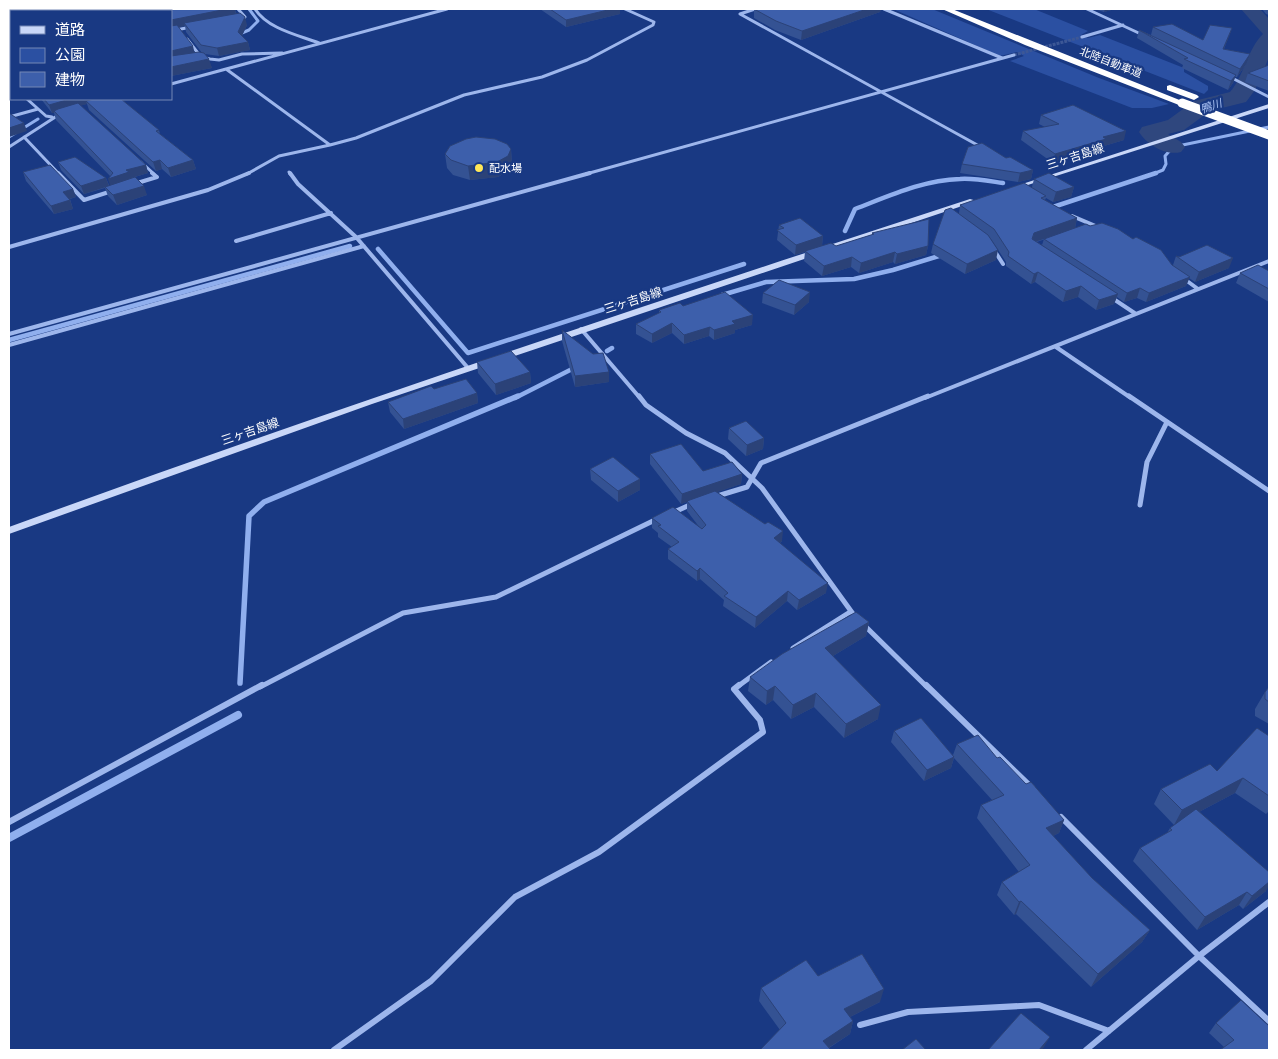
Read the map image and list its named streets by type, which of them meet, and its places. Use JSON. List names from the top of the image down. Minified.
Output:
{"streets":{"highway":["北陸自動車道"],"main road":["三ヶ吉島線"]},"water":["鴨川"],"places":["配水場"],"legend":["道路","公園","建物"]}
